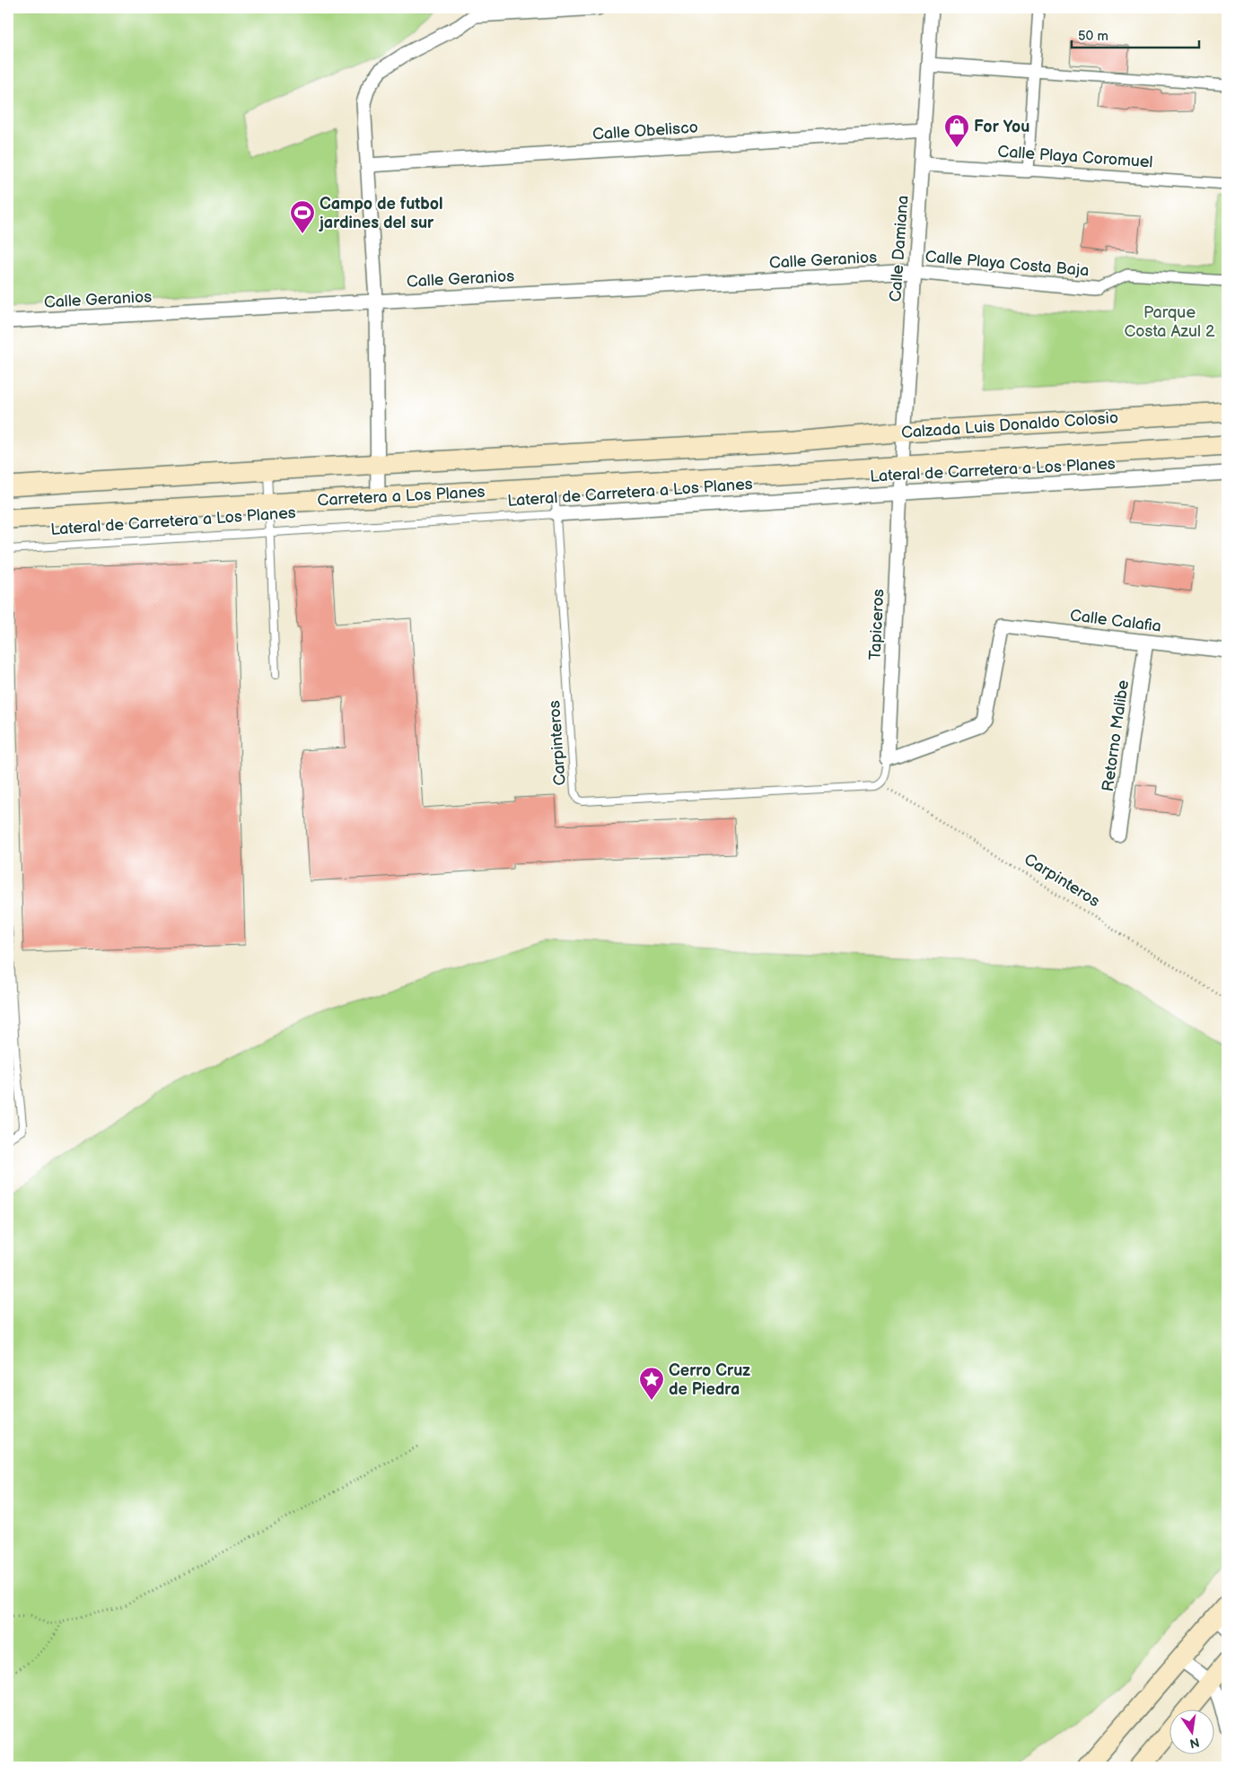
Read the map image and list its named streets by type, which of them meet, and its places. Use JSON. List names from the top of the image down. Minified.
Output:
{"streets":{"main road":["Calzada Luis Donaldo Colosio","Carretera a Los Planes"],"street":["Calle Obelisco","Calle Playa Coromuel","Calle Damiana","Calle Geranios","Calle Playa Costa Baja","Lateral de Carretera a Los Planes","Calle Calafia","Tapiceros","Retorno Malibe"],"lane":["Carpinteros"]},"crossings":[["Calle Obelisco","Calle Damiana"],["Calle Playa Coromuel","Calle Damiana"],["Calle Damiana","Calle Geranios"],["Calle Damiana","Calle Playa Costa Baja"],["Calle Damiana","Calzada Luis Donaldo Colosio"],["Calle Damiana","Lateral de Carretera a Los Planes"],["Calle Damiana","Tapiceros"],["Calle Geranios","Calle Playa Costa Baja"],["Calzada Luis Donaldo Colosio","Carretera a Los Planes"],["Lateral de Carretera a Los Planes","Tapiceros"],["Lateral de Carretera a Los Planes","Carpinteros"],["Carretera a Los Planes","Carpinteros"],["Calle Calafia","Tapiceros"],["Calle Calafia","Retorno Malibe"]],"parks":["Parque Costa Azul 2"],"places":{"shop":["For You"],"sports":["Campo de futbol jardines del sur"],"place":["Cerro Cruz de Piedra"]},"scale_bar":"50 m","north":"bottom"}
